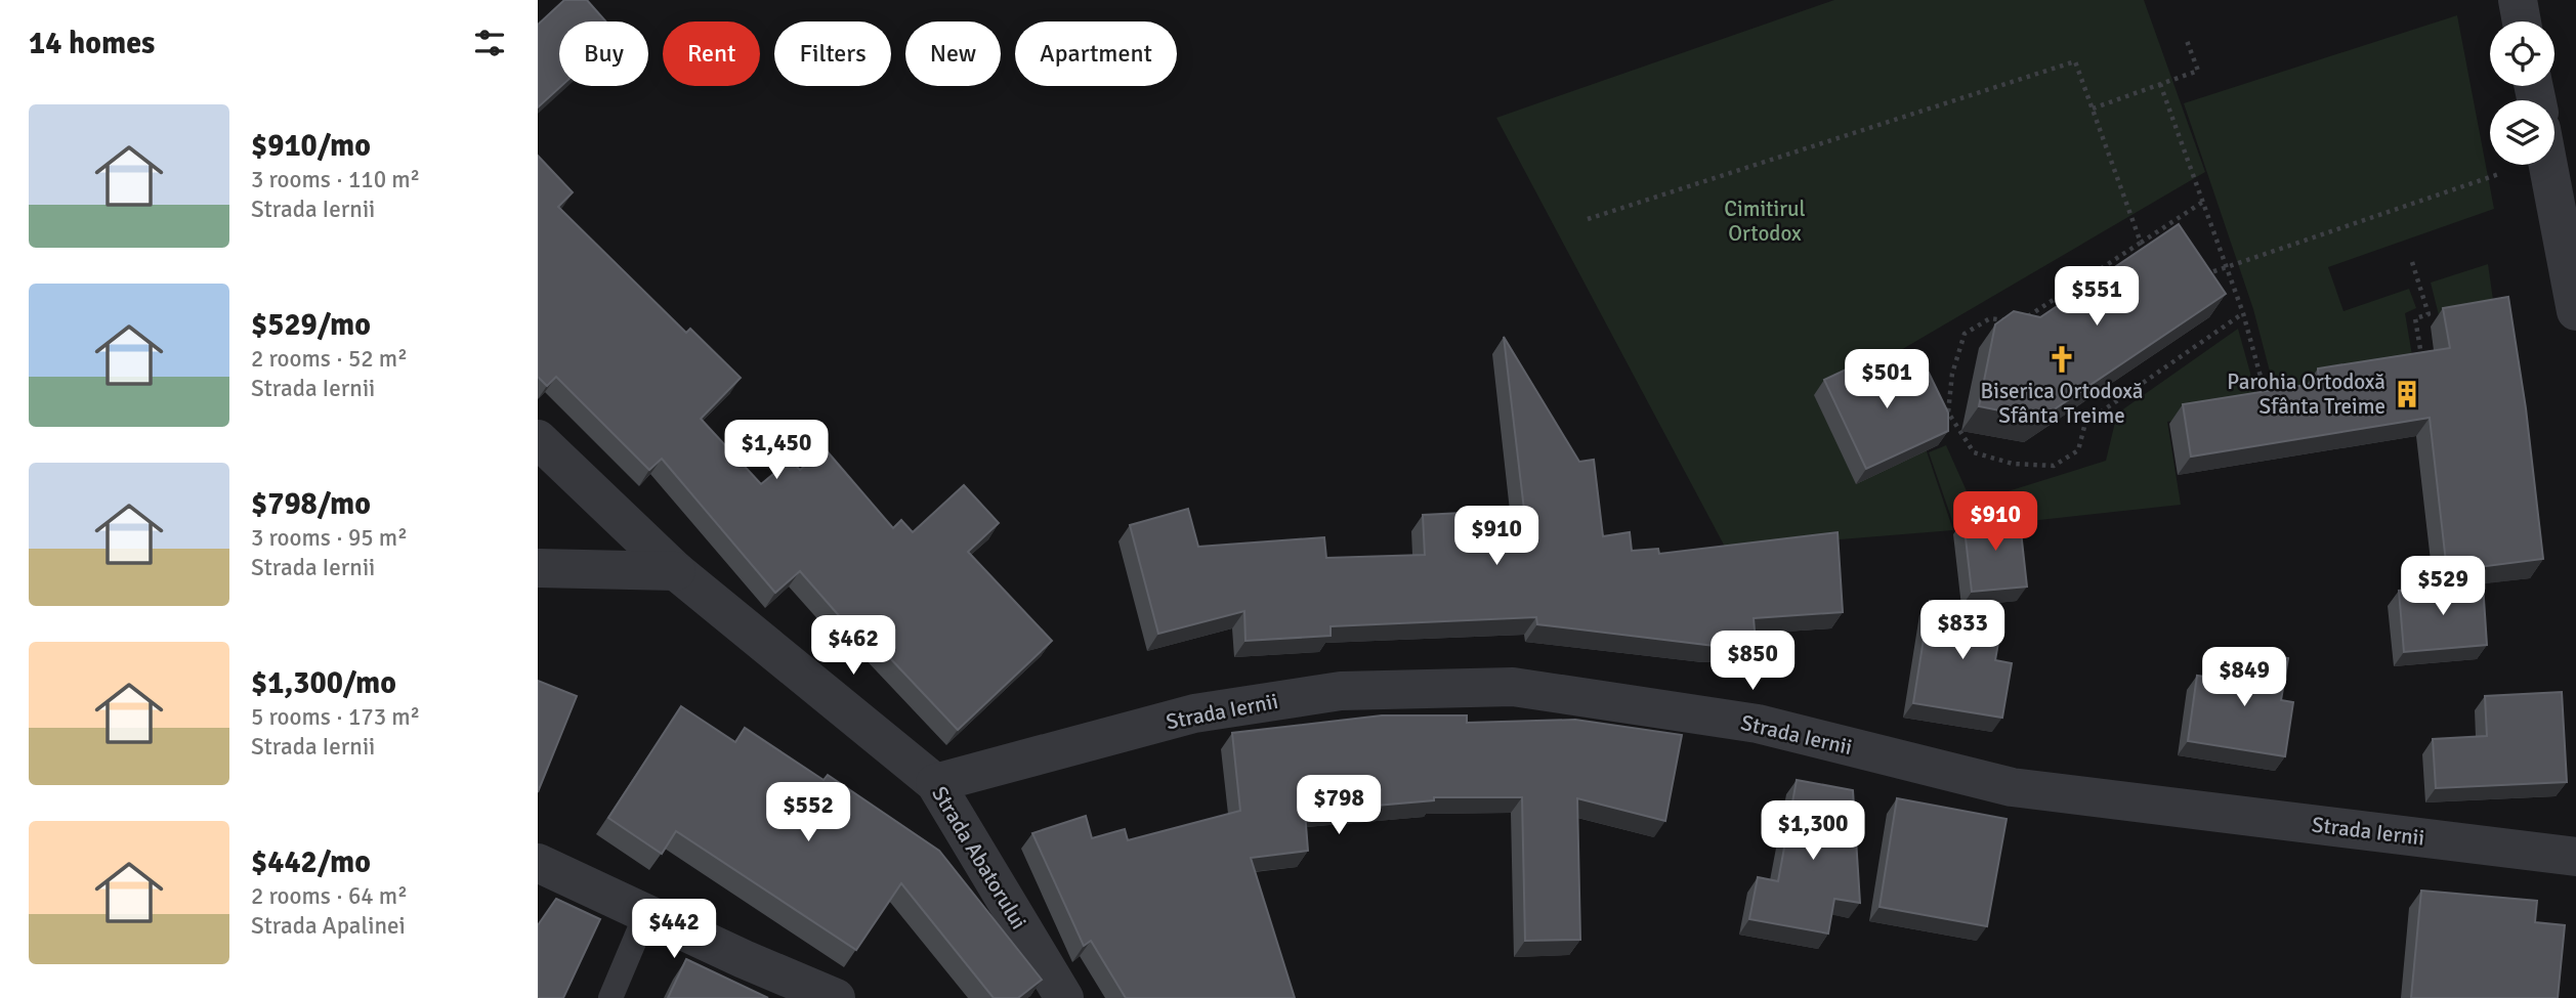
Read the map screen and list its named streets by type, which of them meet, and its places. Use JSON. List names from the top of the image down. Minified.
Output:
{"streets":{"street":["Strada Iernii","Strada Abatorului"]},"crossings":[["Strada Iernii","Strada Abatorului"]],"parks":["Cimitirul Ortodox"],"places":{"church":["Biserica Ortodoxă Sfânta Treime"],"building":["Parohia Ortodoxă Sfânta Treime"]},"page":{"heading":"14 homes","chip":["Buy","Rent","Filters","New","Apartment"],"list":[{"name":"$910/mo","note":"3 rooms · 110 m² · Strada Iernii"},{"name":"$529/mo","note":"2 rooms · 52 m² · Strada Iernii"},{"name":"$798/mo","note":"3 rooms · 95 m² · Strada Iernii"},{"name":"$1,300/mo","note":"5 rooms · 173 m² · Strada Iernii"},{"name":"$442/mo","note":"2 rooms · 64 m² · Strada Apalinei"}],"price":["$551","$501","$1,450","$910","$910","$529","$833","$462","$850","$849","$798","$552","$1,300","$442"]}}
